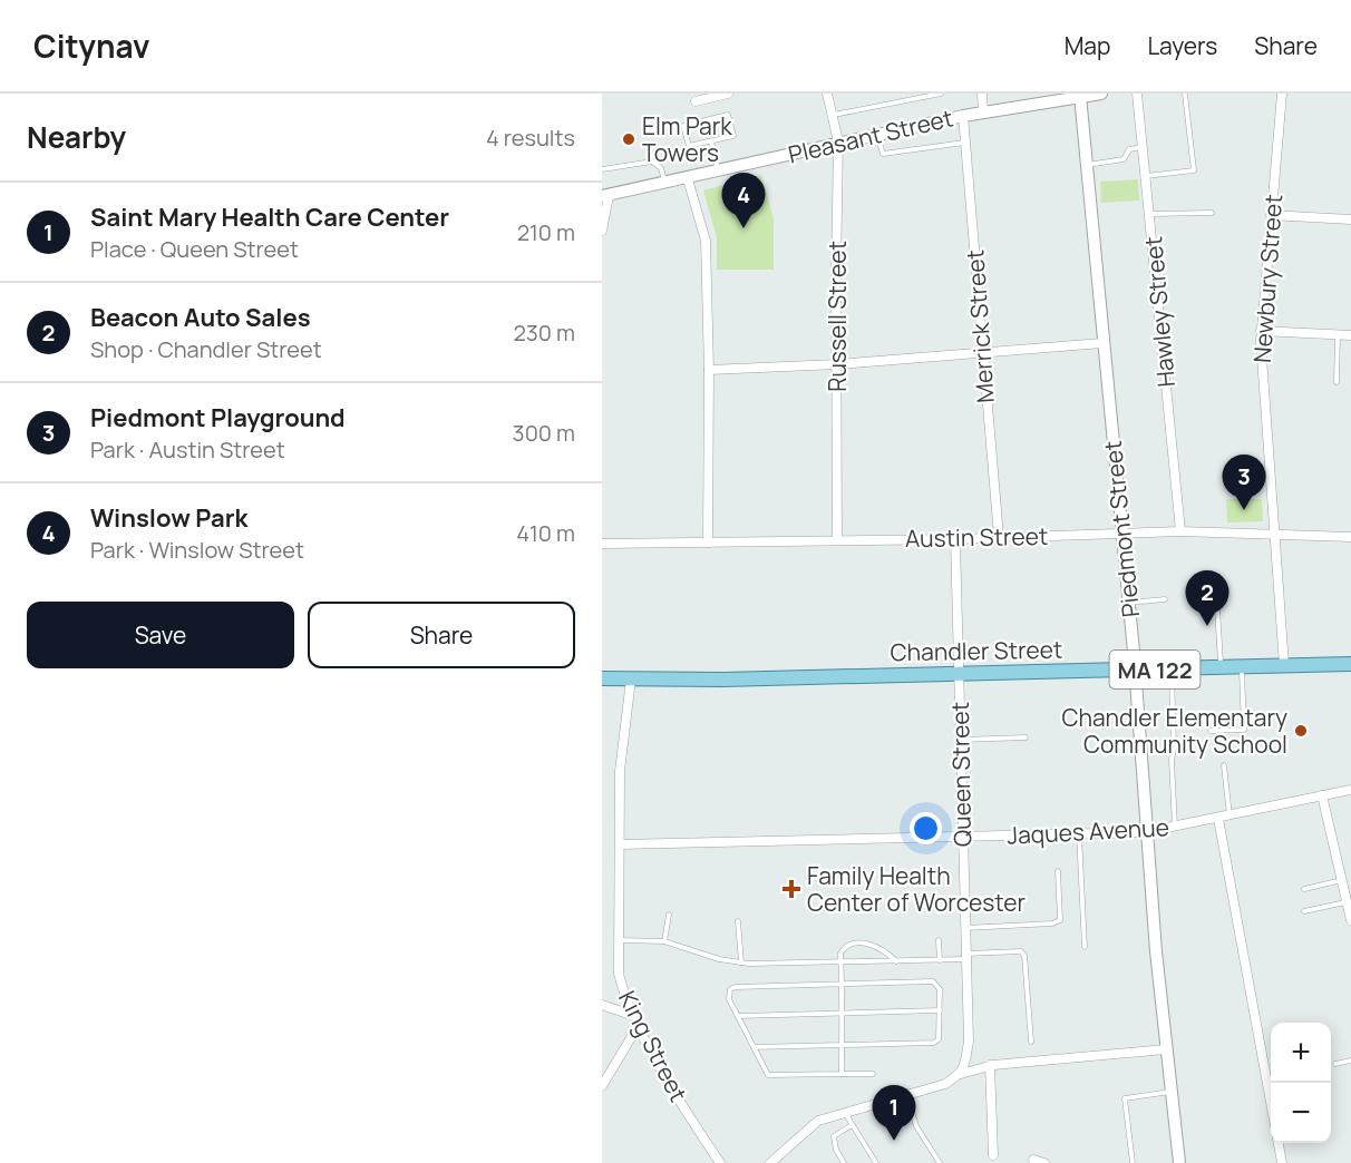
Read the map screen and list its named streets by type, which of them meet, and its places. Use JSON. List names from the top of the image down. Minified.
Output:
{"streets":{"main road":["Chandler Street","MA 122"],"street":["Pleasant Street","Newbury Street","Hawley Street","Russell Street","Merrick Street","Piedmont Street","Austin Street","Queen Street","Jaques Avenue","King Street"]},"crossings":[["Pleasant Street","Russell Street"],["Pleasant Street","Merrick Street"],["Pleasant Street","Piedmont Street"],["Newbury Street","Austin Street"],["Newbury Street","Chandler Street"],["Hawley Street","Austin Street"],["Russell Street","Austin Street"],["Merrick Street","Austin Street"],["Piedmont Street","Austin Street"],["Piedmont Street","Chandler Street"],["Piedmont Street","Jaques Avenue"],["Austin Street","Queen Street"],["Chandler Street","Queen Street"],["Chandler Street","King Street"],["Queen Street","Jaques Avenue"],["Jaques Avenue","King Street"]],"places":{"other":["Elm Park Towers","Chandler Elementary Community School"],"health":["Family Health Center of Worcester"]},"page":{"header":"Citynav","nav":["Map","Layers","Share"],"heading":["Nearby","4 results"],"pins":["4","3","2","1"],"list":[{"mark":"1","name":"Saint Mary Health Care Center","note":"Place · Queen Street","value":"210 m"},{"mark":"2","name":"Beacon Auto Sales","note":"Shop · Chandler Street","value":"230 m"},{"mark":"3","name":"Piedmont Playground","note":"Park · Austin Street","value":"300 m"},{"mark":"4","name":"Winslow Park","note":"Park · Winslow Street","value":"410 m"}],"buttons":["Save","Share"],"map_buttons":["+","−"]}}
